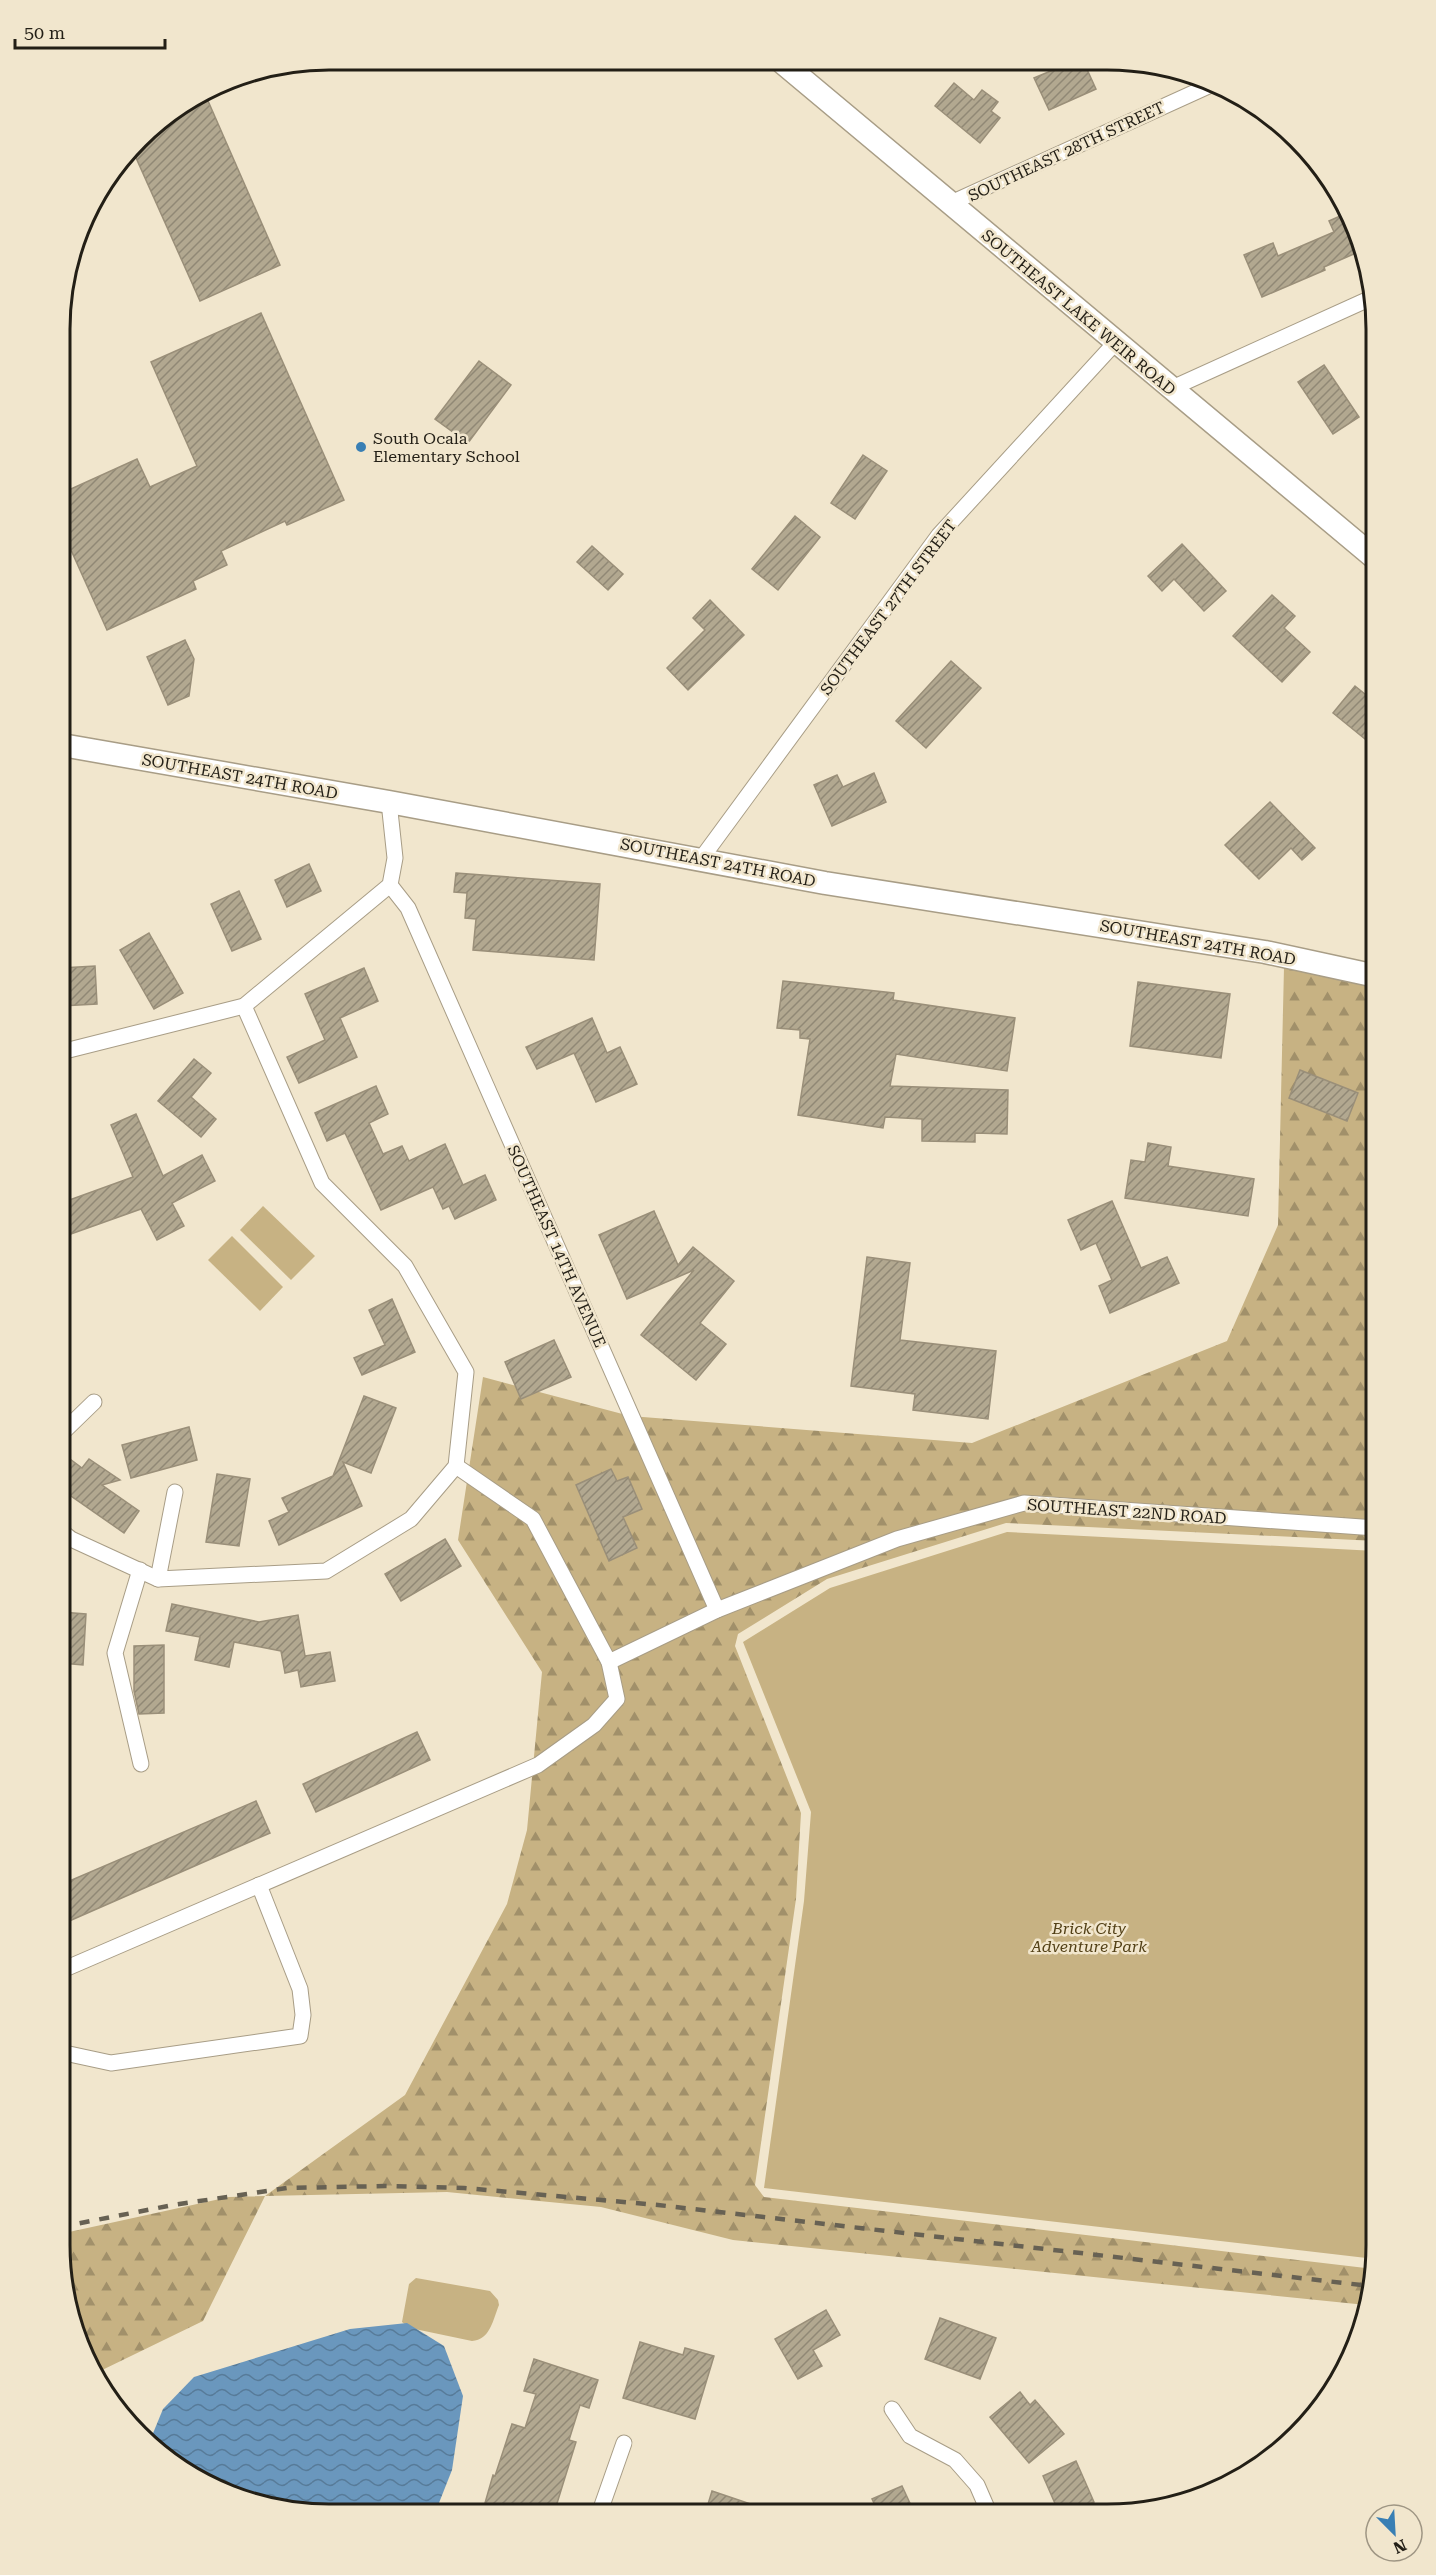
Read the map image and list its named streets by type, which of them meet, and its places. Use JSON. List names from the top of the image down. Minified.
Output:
{"streets":{"street":["SOUTHEAST 28TH STREET","SOUTHEAST LAKE WEIR ROAD","SOUTHEAST 27TH STREET","SOUTHEAST 24TH ROAD","SOUTHEAST 14TH AVENUE","SOUTHEAST 22ND ROAD"]},"crossings":[["SOUTHEAST 28TH STREET","SOUTHEAST LAKE WEIR ROAD"],["SOUTHEAST LAKE WEIR ROAD","SOUTHEAST 27TH STREET"],["SOUTHEAST 27TH STREET","SOUTHEAST 24TH ROAD"],["SOUTHEAST 14TH AVENUE","SOUTHEAST 22ND ROAD"]],"parks":["Brick City Adventure Park"],"places":["South Ocala Elementary School"],"scale_bar":"50 m","north":"bottom right"}
